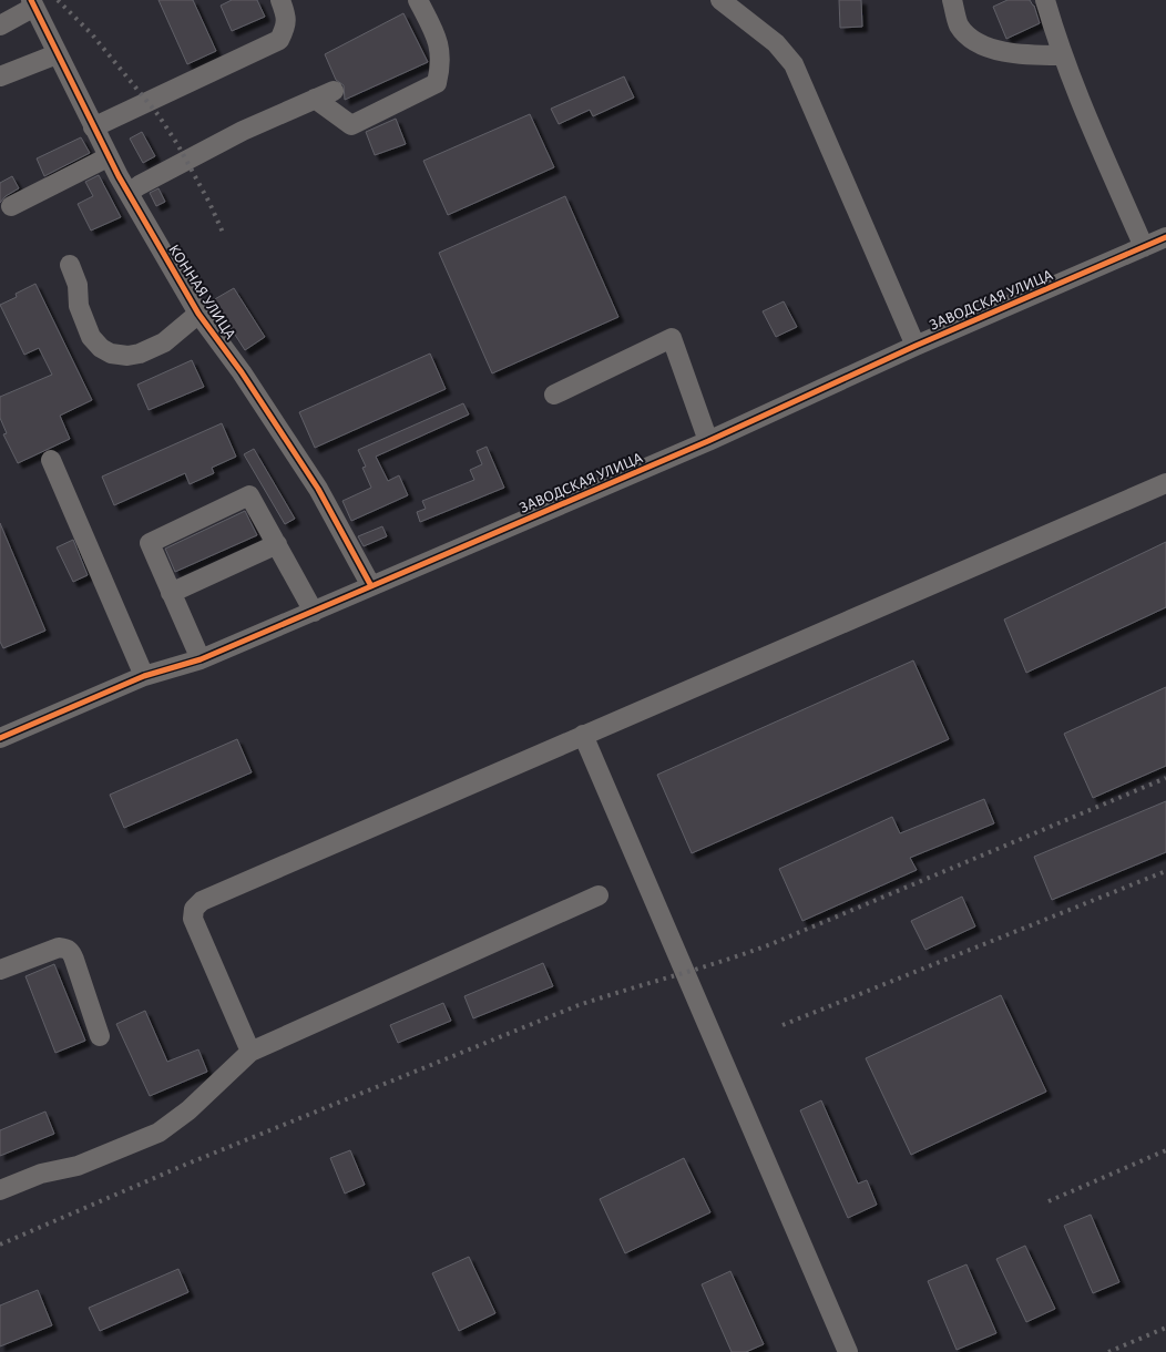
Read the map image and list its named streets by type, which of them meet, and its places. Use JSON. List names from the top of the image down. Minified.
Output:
{"streets":{"street":["КОННАЯ УЛИЦА","ЗАВОДСКАЯ УЛИЦА"]},"crossings":[["КОННАЯ УЛИЦА","ЗАВОДСКАЯ УЛИЦА"]]}
